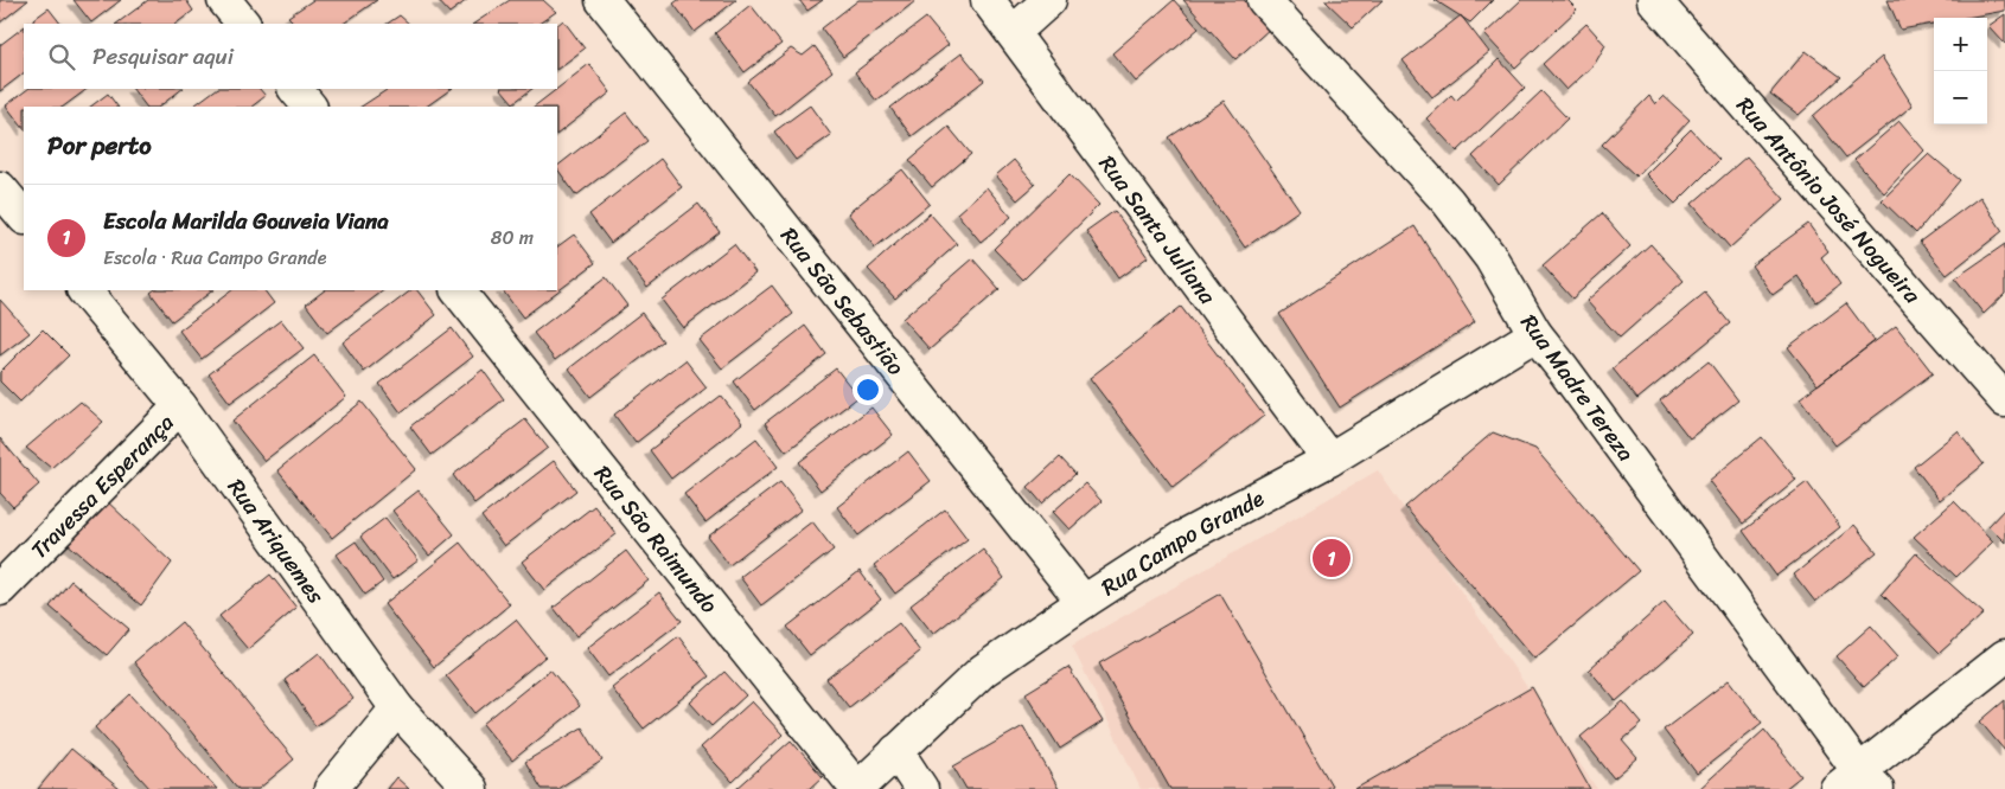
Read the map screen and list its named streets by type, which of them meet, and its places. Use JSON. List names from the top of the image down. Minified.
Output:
{"streets":{"street":["Rua Antônio José Nogueira","Rua Santa Juliana","Rua São Sebastião","Rua Madre Tereza","Travessa Esperança","Rua São Raimundo","Rua Ariquemes","Rua Campo Grande"]},"crossings":[["Rua Santa Juliana","Rua Campo Grande"],["Rua São Sebastião","Rua Campo Grande"],["Rua Madre Tereza","Rua Campo Grande"],["Travessa Esperança","Rua Ariquemes"],["Rua São Raimundo","Rua Campo Grande"]],"page":{"map_buttons":["+","−"],"search":"Pesquisar aqui","heading":"Por perto","list":[{"mark":"1","name":"Escola Marilda Gouveia Viana","note":"Escola · Rua Campo Grande","value":"80 m"}],"pins":"1"}}
